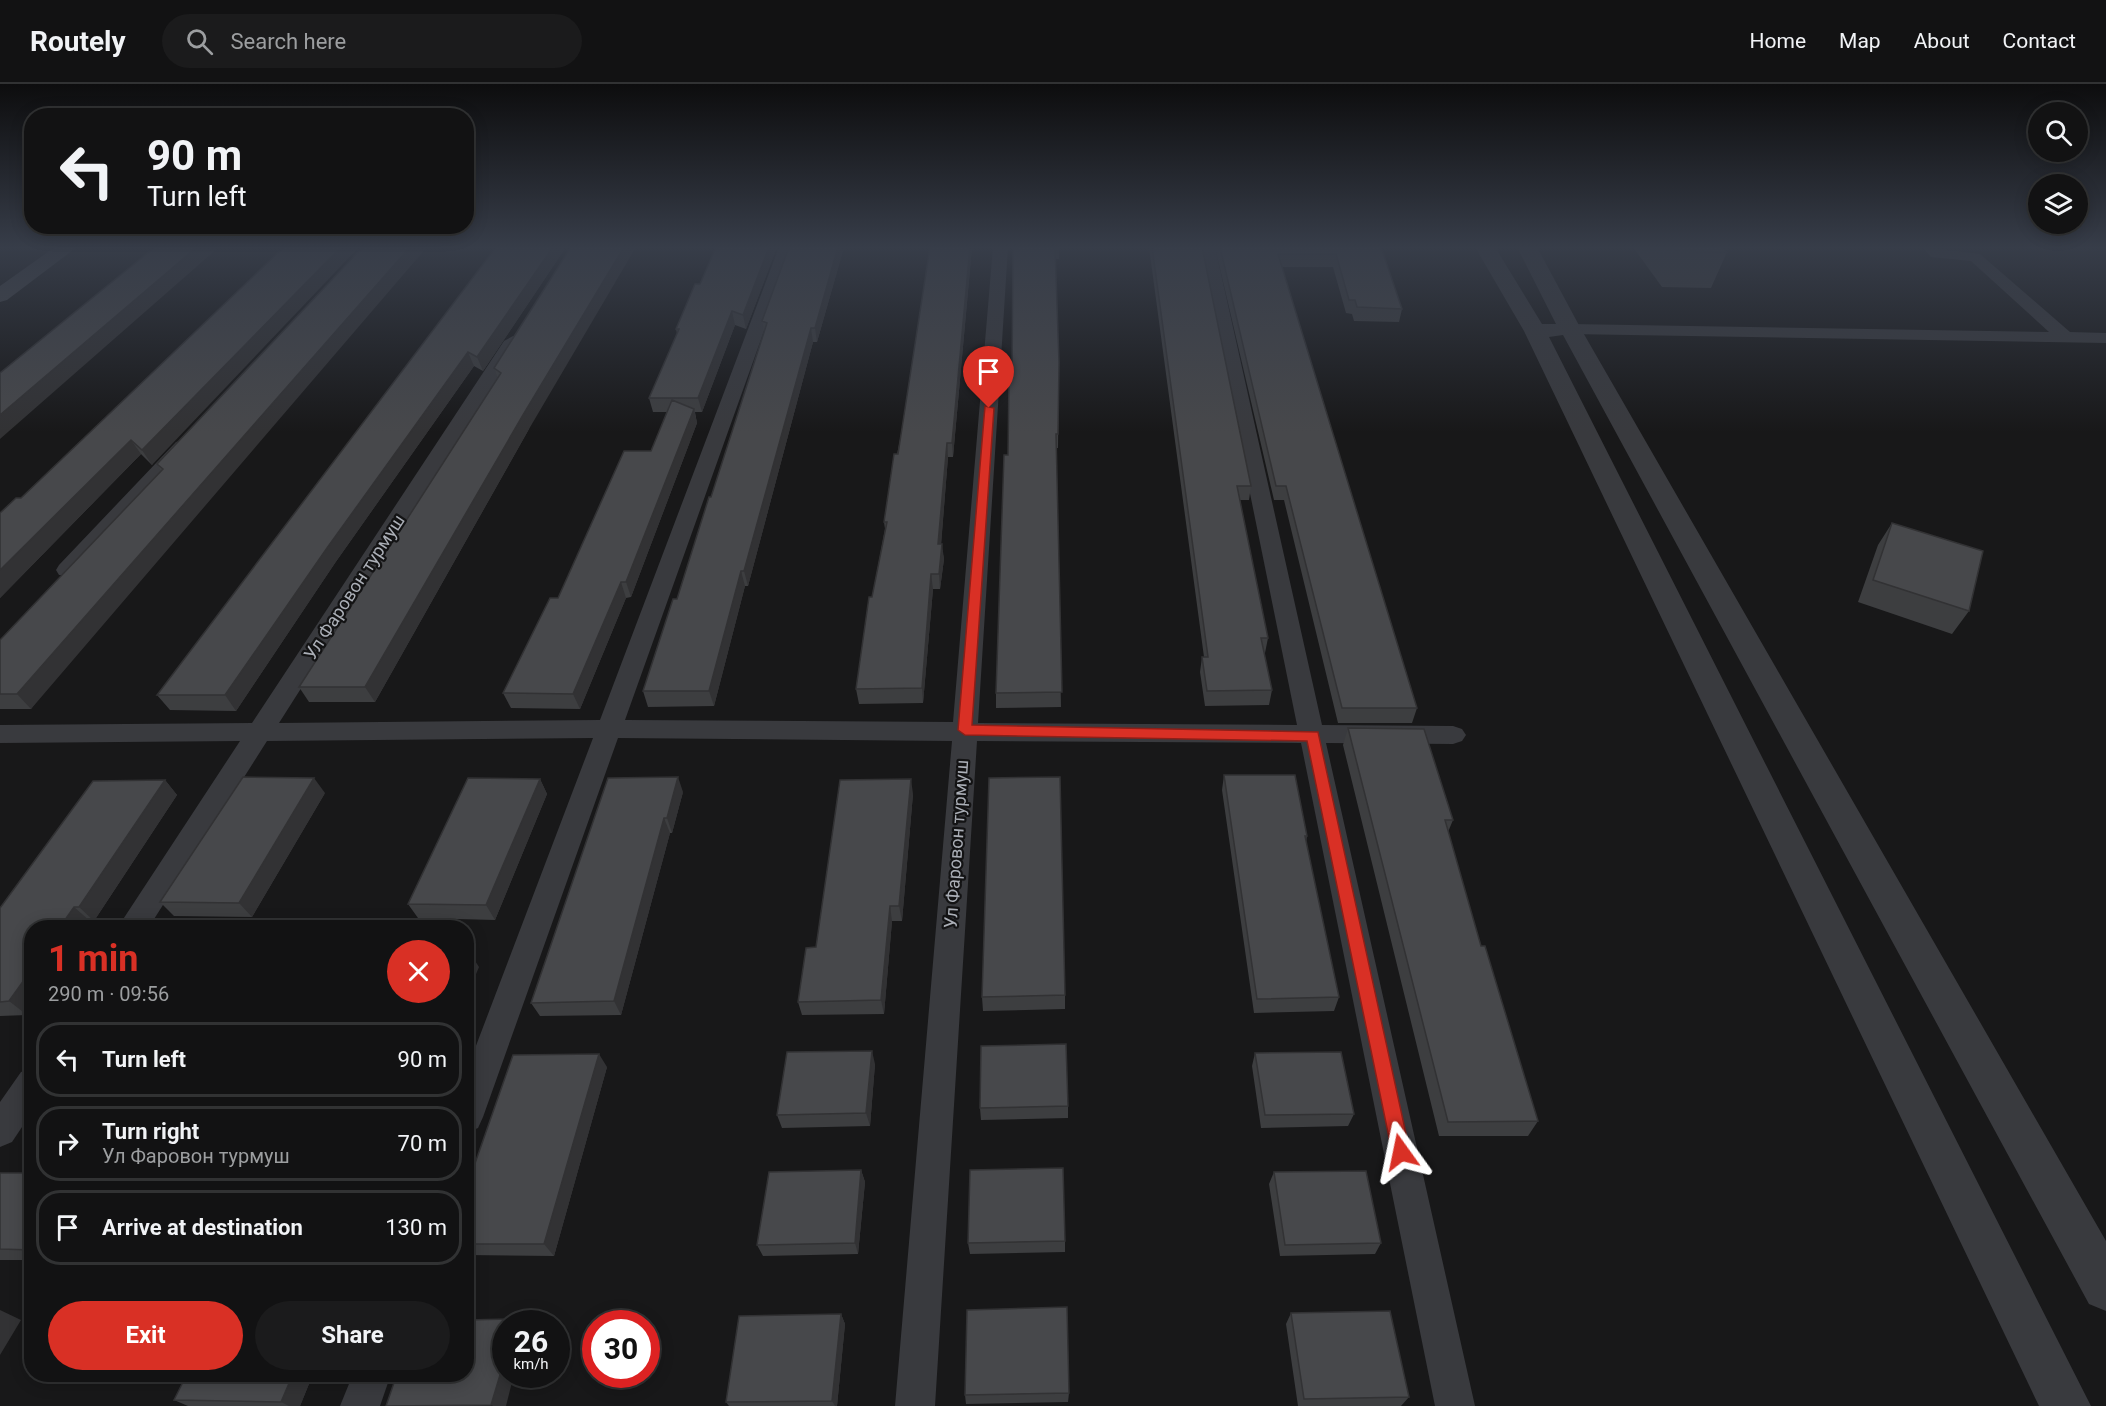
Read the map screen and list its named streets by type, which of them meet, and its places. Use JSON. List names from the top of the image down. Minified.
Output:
{"streets":{"street":["Ул Фаровон турмуш"]},"page":{"header":"Routely","search":"Search here","nav":["Home","Map","About","Contact"],"turn":["90 m","Turn left"],"heading":["1 min","290 m · 09:56"],"list":[{"name":"Turn left","value":"90 m"},{"name":"Turn right","note":"Ул Фаровон турмуш","value":"70 m"},{"name":"Arrive at destination","value":"130 m"}],"buttons":["Exit","Share"],"speed":"26 km/h","limit":"30"}}
